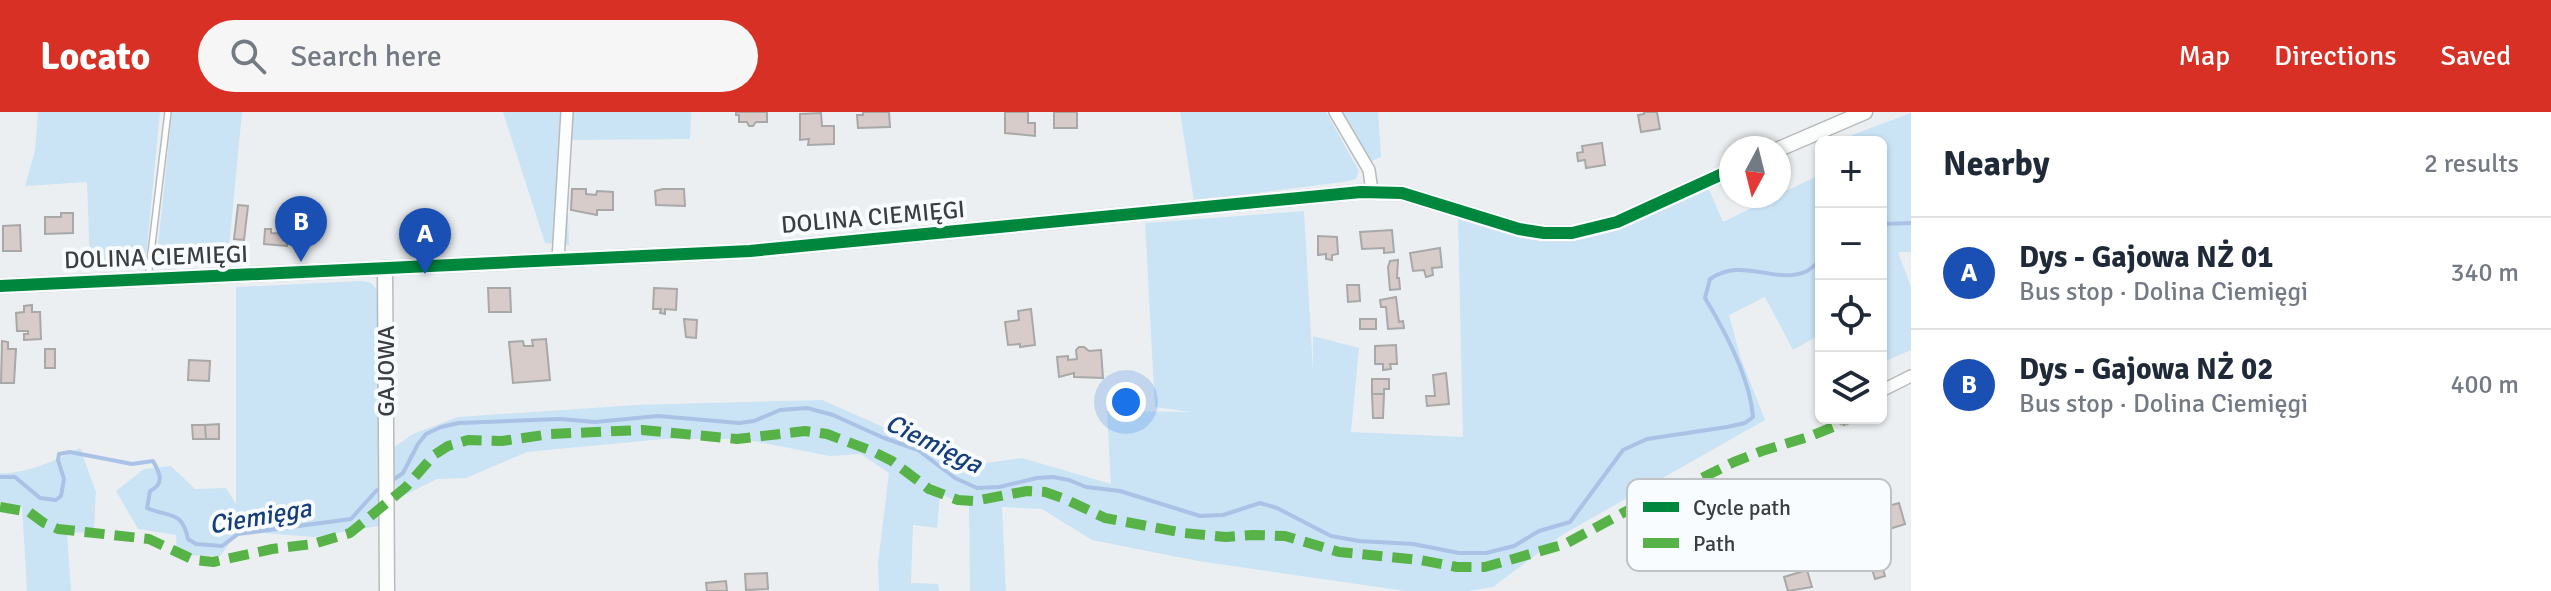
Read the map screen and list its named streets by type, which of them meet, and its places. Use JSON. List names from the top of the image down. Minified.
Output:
{"streets":{"street":["DOLINA CIEMIĘGI","GAJOWA"]},"crossings":[["DOLINA CIEMIĘGI","GAJOWA"]],"water":["Ciemięga"],"legend":["Cycle path","Path"],"north":"bottom","page":{"header":"Locato","search":"Search here","nav":["Map","Directions","Saved"],"heading":["Nearby","2 results"],"map_buttons":["+","−"],"pins":["B","A"],"list":[{"mark":"A","name":"Dys - Gajowa NŻ 01","note":"Bus stop · Dolina Ciemięgi","value":"340 m"},{"mark":"B","name":"Dys - Gajowa NŻ 02","note":"Bus stop · Dolina Ciemięgi","value":"400 m"}]}}
